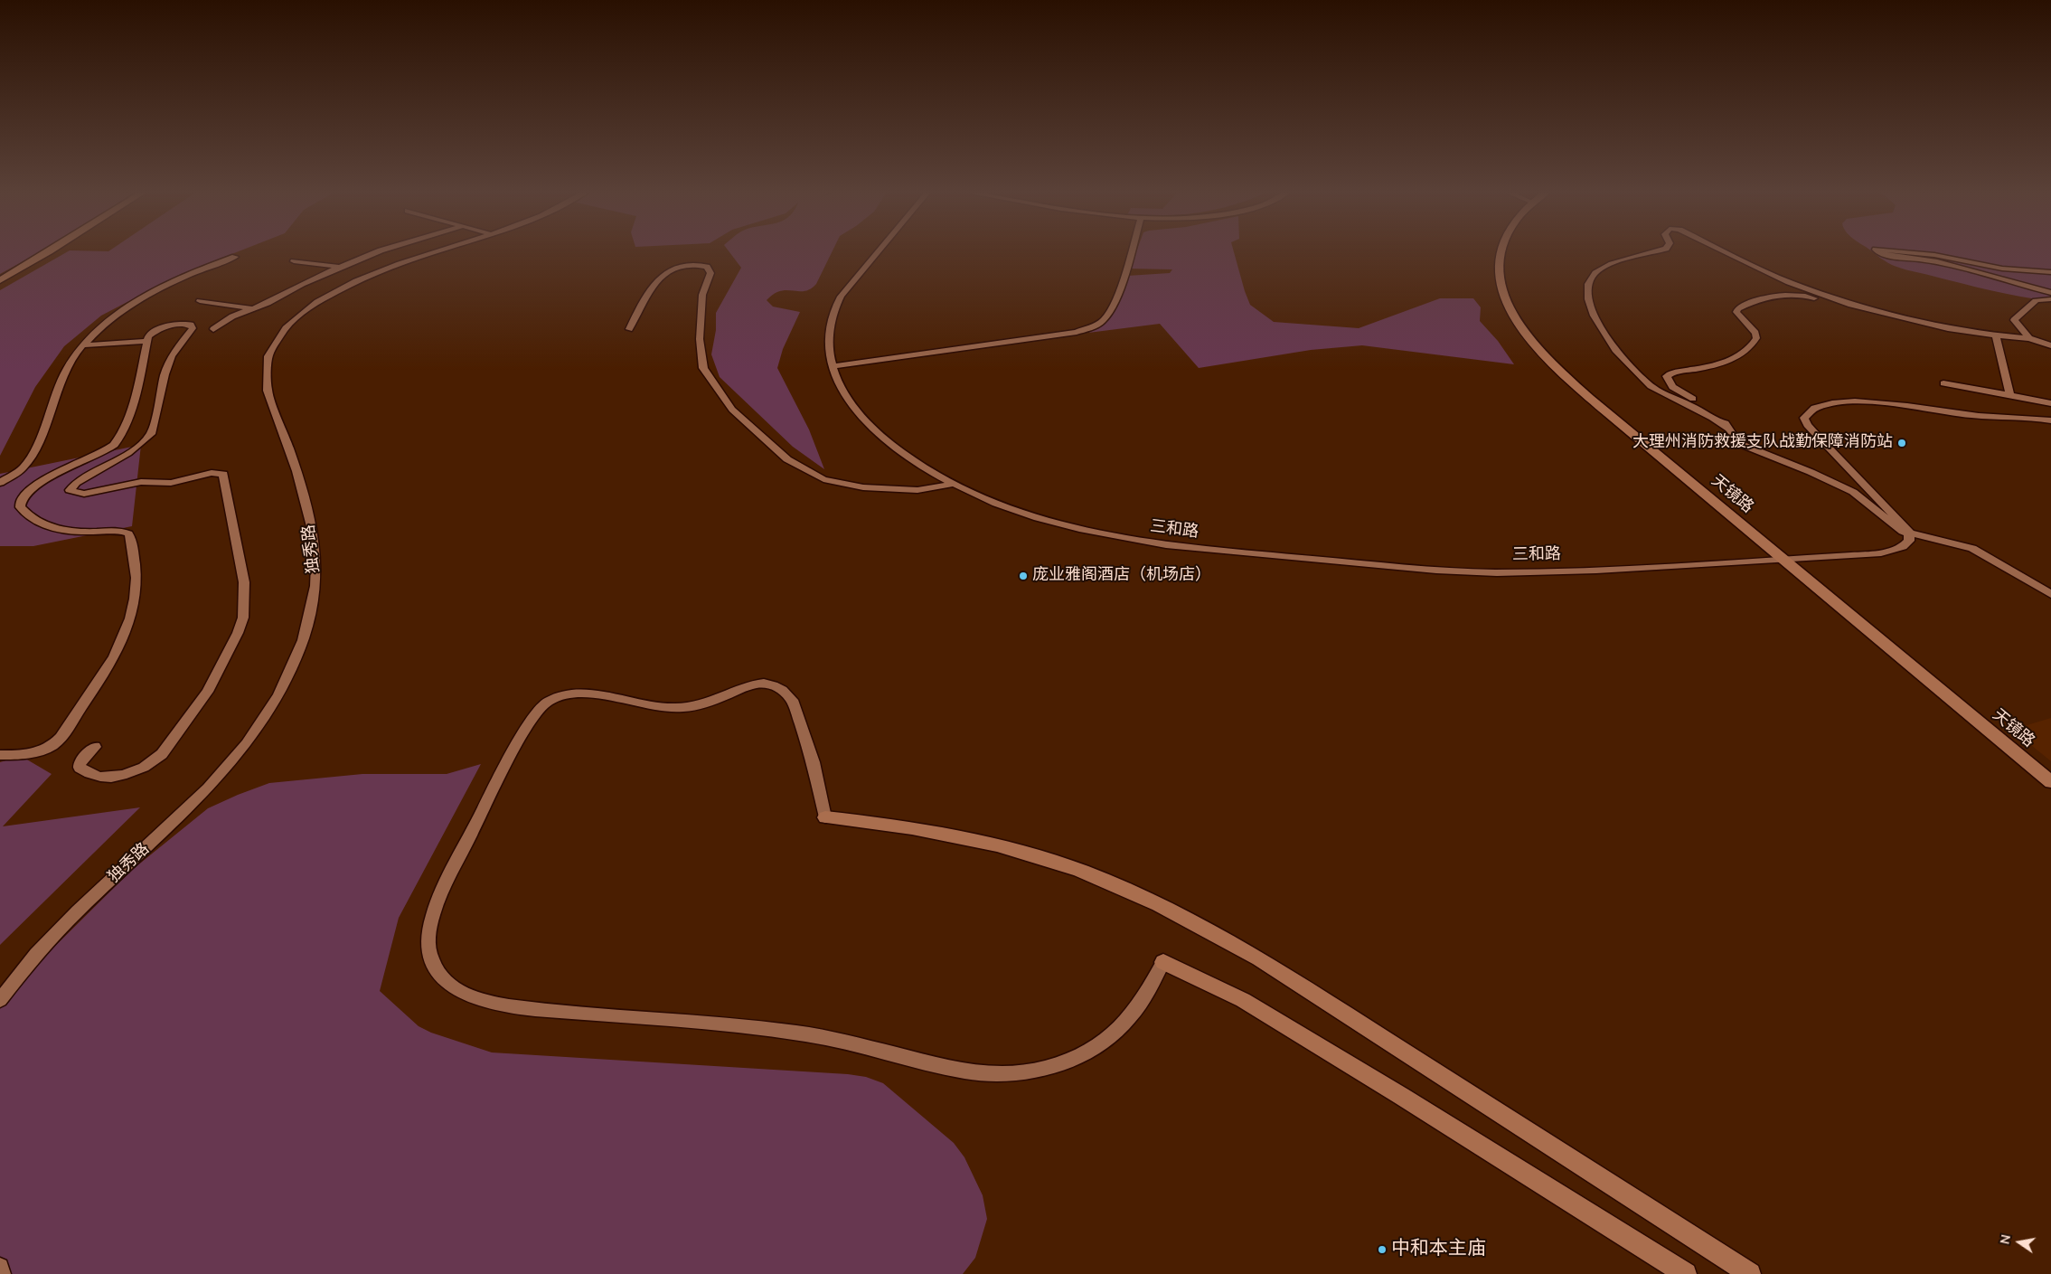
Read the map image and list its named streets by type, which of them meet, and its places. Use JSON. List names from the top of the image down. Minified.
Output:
{"streets":{"street":["天镜路","三和路","独秀路"]},"crossings":[["天镜路","三和路"]],"places":["大理州消防救援支队战勤保障消防站","庞业雅阁酒店（机场店）","中和本主庙"],"north":"left"}
